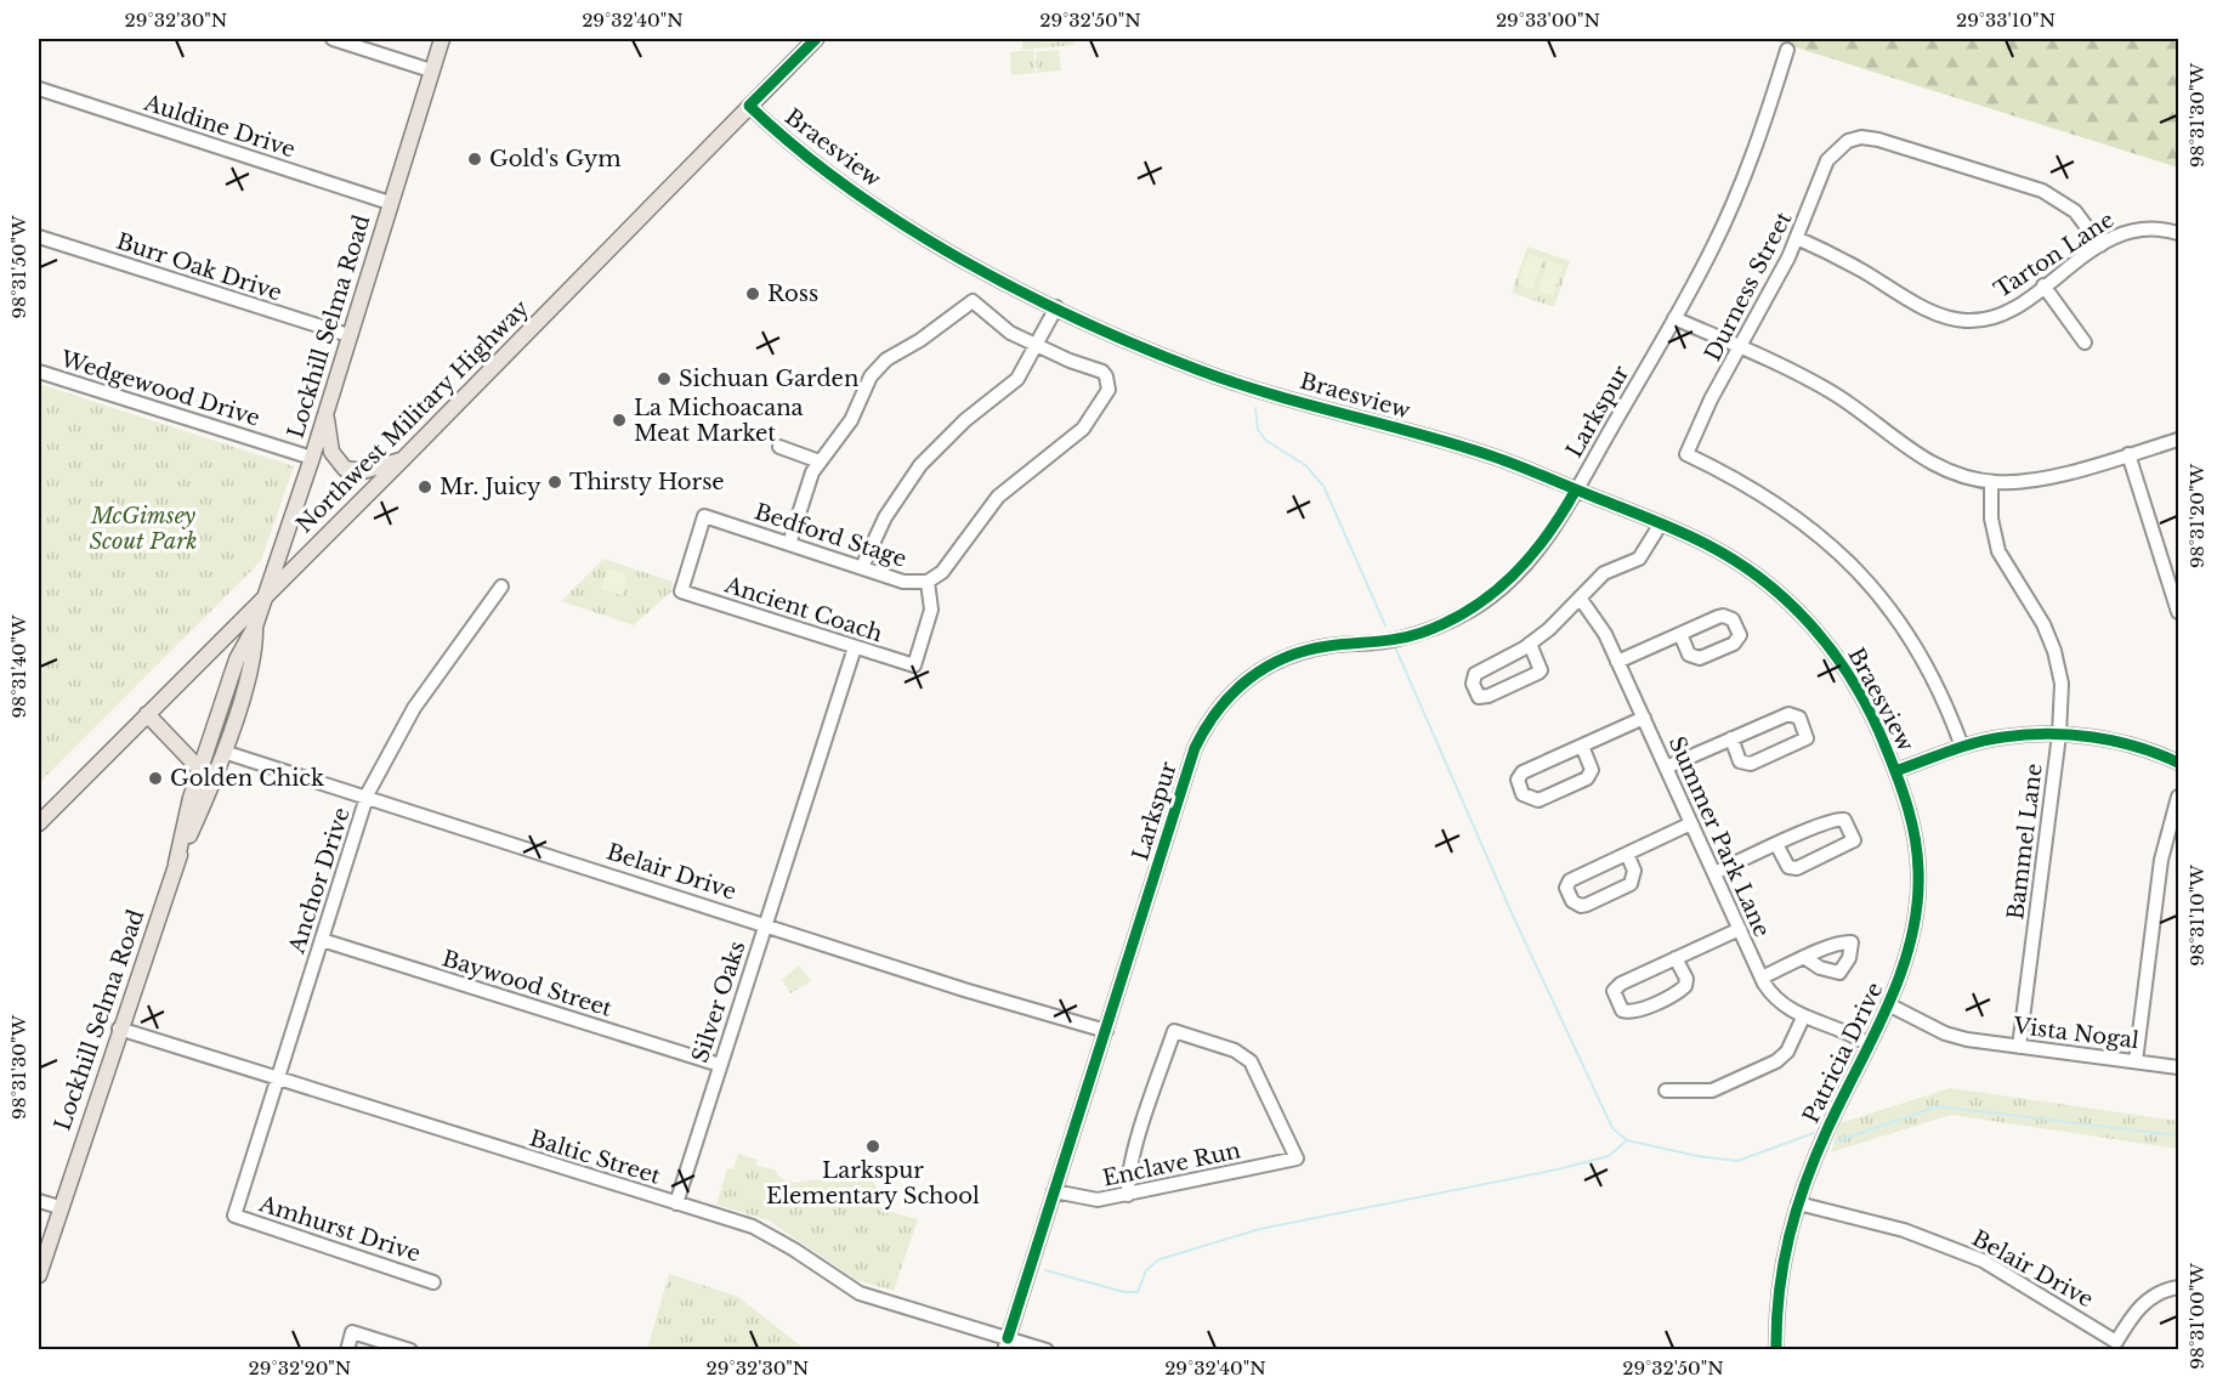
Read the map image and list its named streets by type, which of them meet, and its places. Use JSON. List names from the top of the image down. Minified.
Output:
{"streets":{"main road":["Lockhill Selma Road","Northwest Military Highway"],"street":["Auldine Drive","Braesview","Tarton Lane","Burr Oak Drive","Durness Street","Wedgewood Drive","Larkspur","Bedford Stage","Ancient Coach","Summer Park Lane","Bammel Lane","Belair Drive","Anchor Drive","Baywood Street","Silver Oaks","Vista Nogal","Patricia Drive","Baltic Street","Enclave Run","Amhurst Drive"]},"crossings":[["Auldine Drive","Lockhill Selma Road"],["Braesview","Larkspur"],["Braesview","Northwest Military Highway"],["Braesview","Patricia Drive"],["Tarton Lane","Durness Street"],["Burr Oak Drive","Lockhill Selma Road"],["Lockhill Selma Road","Wedgewood Drive"],["Lockhill Selma Road","Northwest Military Highway"],["Lockhill Selma Road","Belair Drive"],["Lockhill Selma Road","Baltic Street"],["Larkspur","Belair Drive"],["Larkspur","Baltic Street"],["Larkspur","Enclave Run"],["Bedford Stage","Ancient Coach"],["Ancient Coach","Silver Oaks"],["Summer Park Lane","Patricia Drive"],["Bammel Lane","Vista Nogal"],["Belair Drive","Anchor Drive"],["Belair Drive","Silver Oaks"],["Belair Drive","Patricia Drive"],["Anchor Drive","Baywood Street"],["Anchor Drive","Baltic Street"],["Anchor Drive","Amhurst Drive"],["Baywood Street","Silver Oaks"],["Silver Oaks","Baltic Street"],["Vista Nogal","Patricia Drive"]],"parks":["McGimsey Scout Park"],"places":["Gold's Gym","Ross","Sichuan Garden","La Michoacana Meat Market","Thirsty Horse","Mr. Juicy","Golden Chick","Larkspur Elementary School"],"coordinates":["29°32'30\"N","29°32'40\"N","29°32'50\"N","29°33'00\"N","29°33'10\"N","98°31'30\"W","98°31'50\"W","98°31'20\"W","98°31'40\"W","98°31'10\"W","98°31'00\"W","29°32'20\"N"]}
